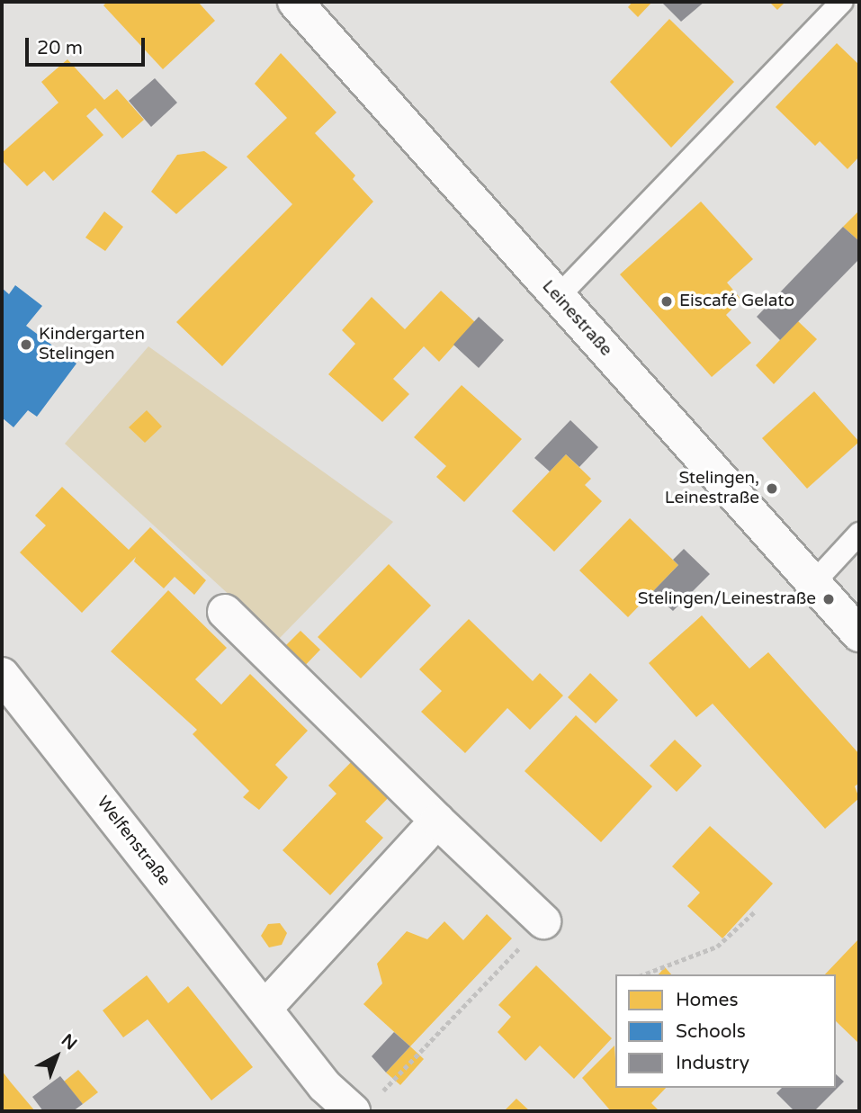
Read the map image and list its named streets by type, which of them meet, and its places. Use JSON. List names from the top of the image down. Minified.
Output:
{"streets":{"street":["Leinestraße","Welfenstraße"]},"places":["Eiscafé Gelato","Kindergarten Stelingen","Stelingen, Leinestraße","Stelingen/Leinestraße"],"legend":["Homes","Schools","Industry"],"scale_bar":"20 m","north":"top right"}
